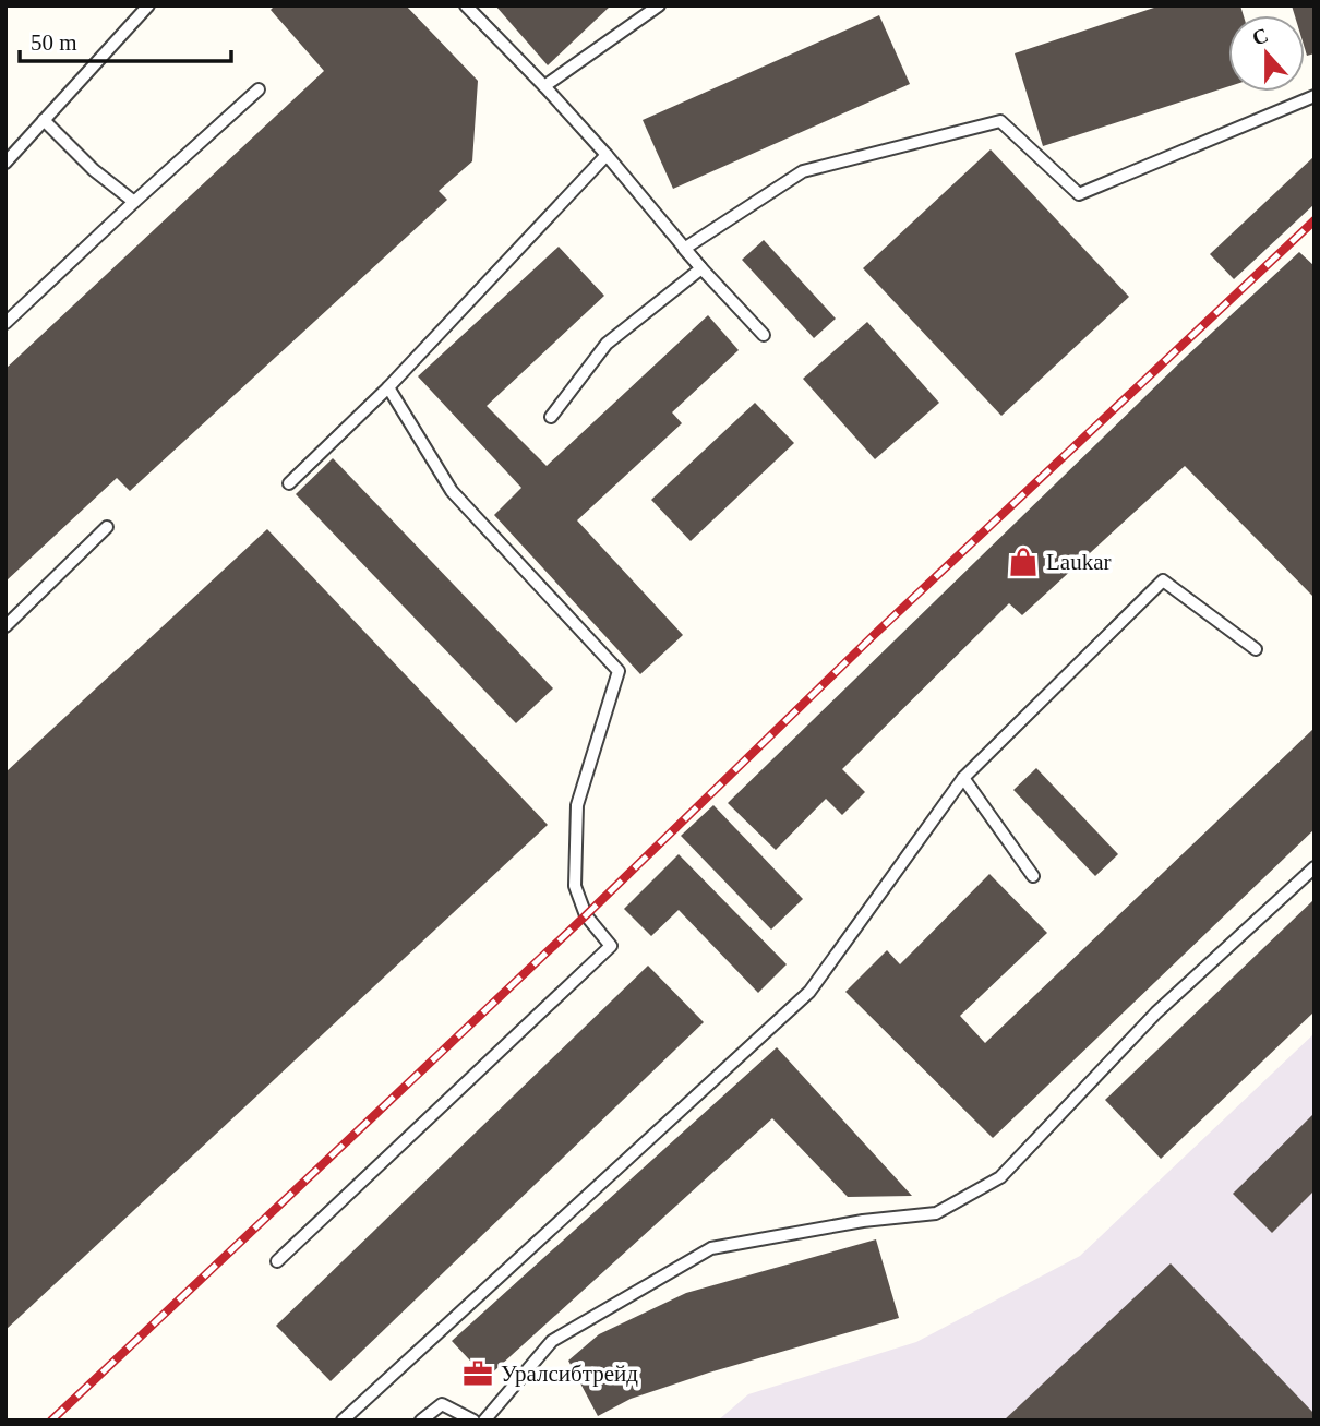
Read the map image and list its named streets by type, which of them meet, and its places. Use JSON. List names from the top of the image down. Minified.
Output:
{"places":{"shop":["Laukar"],"office":["Уралcибтрейд"]},"scale_bar":"50 m","north":"top"}
